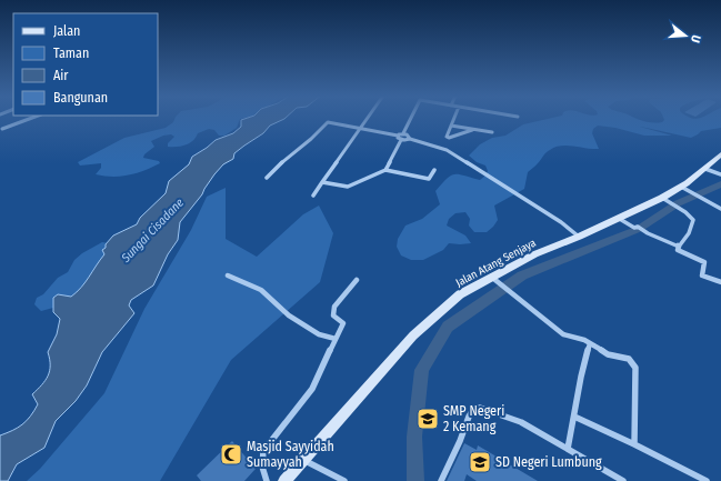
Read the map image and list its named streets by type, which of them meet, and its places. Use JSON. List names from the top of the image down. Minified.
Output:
{"streets":{"main road":["Jalan Atang Senjaya"]},"water":["Sungai Cisadane"],"places":{"school or university":["SMP Negeri 2 Kemang","SD Negeri Lumbung"],"mosque":["Masjid Sayyidah Sumayyah"]},"legend":["Jalan","Taman","Air","Bangunan"],"north":"right"}
